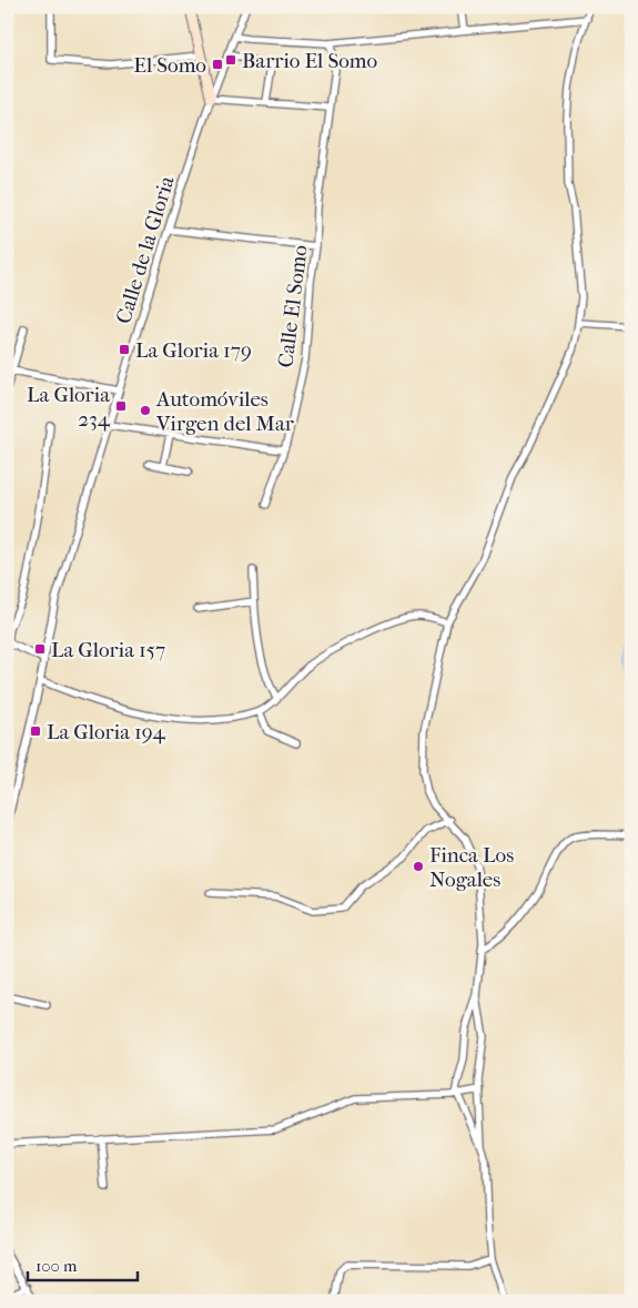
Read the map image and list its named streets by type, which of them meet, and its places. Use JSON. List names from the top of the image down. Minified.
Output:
{"streets":{"street":["Calle de la Gloria","Calle El Somo"]},"places":{"transit":["Barrio El Somo","El Somo","La Gloria 179","La Gloria 234","La Gloria 157","La Gloria 194"],"other":["Automóviles Virgen del Mar","Finca Los Nogales"]},"scale_bar":"100 m"}
